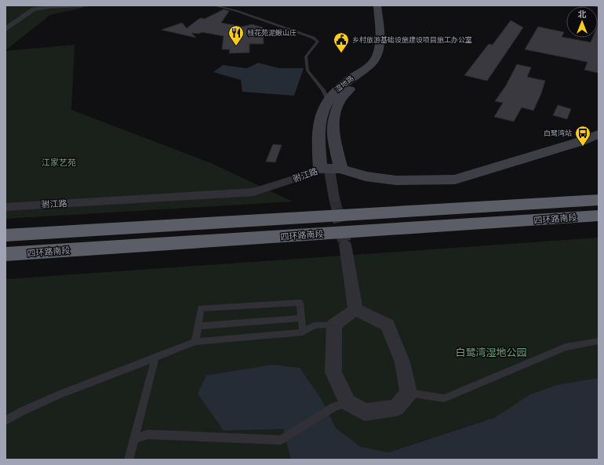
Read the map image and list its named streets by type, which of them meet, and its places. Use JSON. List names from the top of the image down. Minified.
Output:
{"streets":{"highway":["四环路南段"],"street":["湿地路","驸江路"]},"crossings":[["湿地路","驸江路"]],"parks":["江家艺苑","白鹭湾湿地公园"],"places":{"restaurant":["桂花苑泥鳅山庄"],"public building":["乡村旅游基础设施建设项目施工办公室"],"bus stop":["白鹭湾站"]},"north":"top"}
